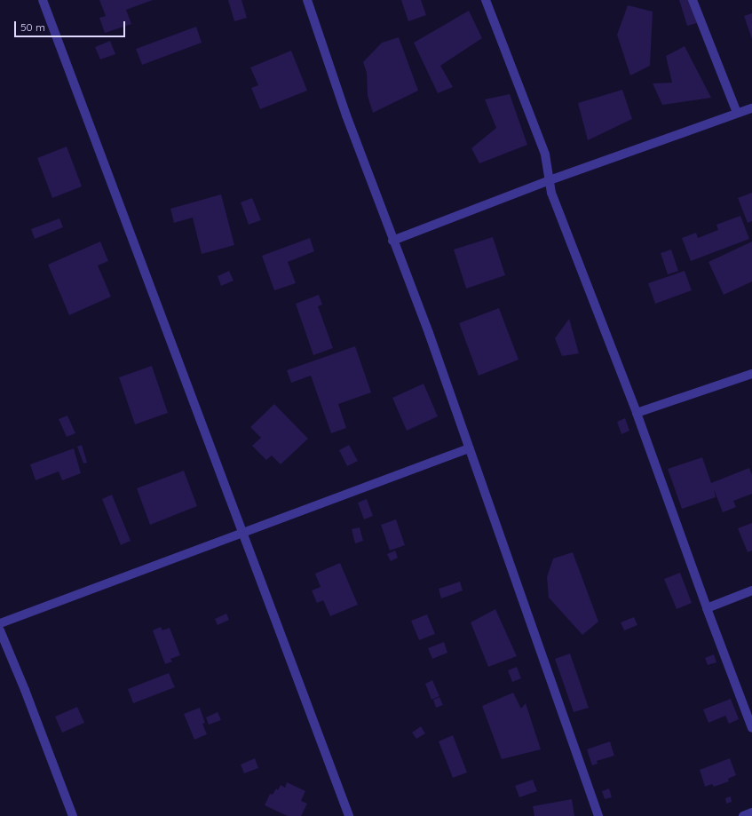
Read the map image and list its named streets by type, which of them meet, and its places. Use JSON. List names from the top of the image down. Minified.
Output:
{"scale_bar":"50 m"}
